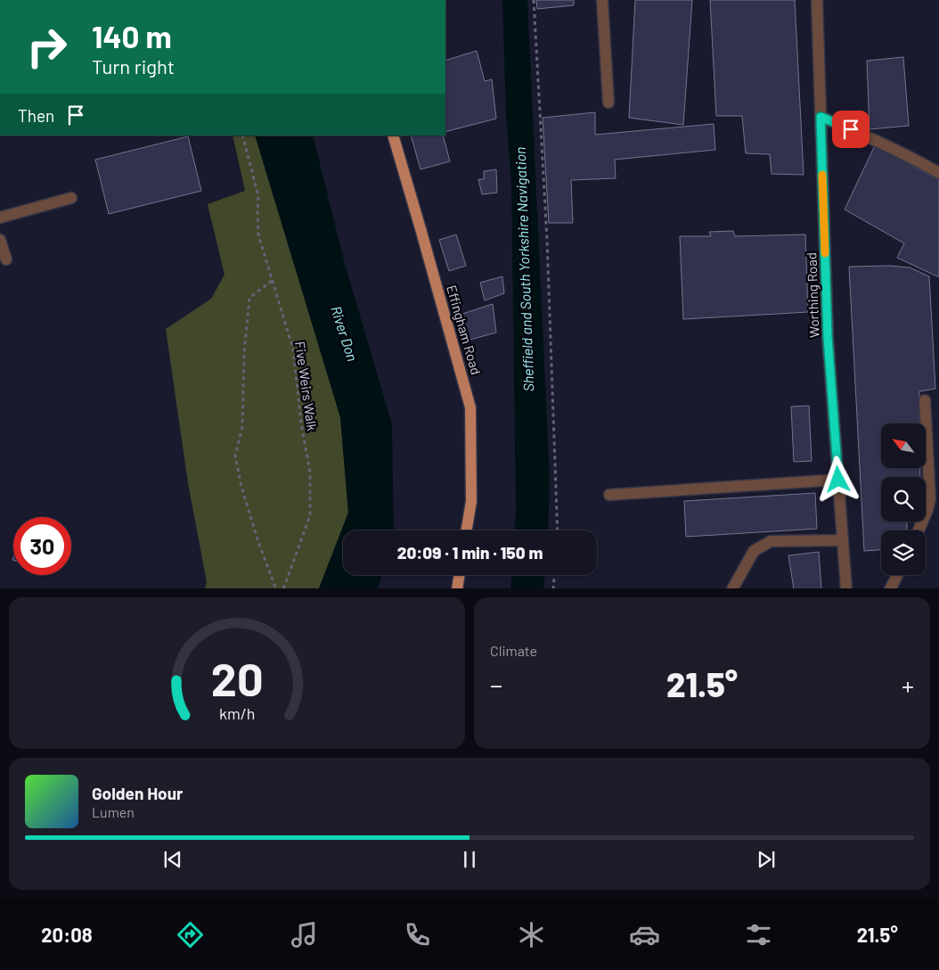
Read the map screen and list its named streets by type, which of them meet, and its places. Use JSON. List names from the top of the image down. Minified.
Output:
{"streets":{"main road":["Effingham Road"],"street":["Worthing Road"],"path":["Five Weirs Walk"]},"water":["Sheffield and South Yorkshire Navigation","River Don"],"north":"top left","page":{"turn":["140 m","Turn right"],"then":"Then","limit":"30","trip":"20:09 · 1 min · 150 m","tile":"Climate","heat":["−","21.5°","+"],"song":["Golden Hour","Lumen"],"tabs":["20:08","21.5°"],"gauge":["20","km/h"]}}
